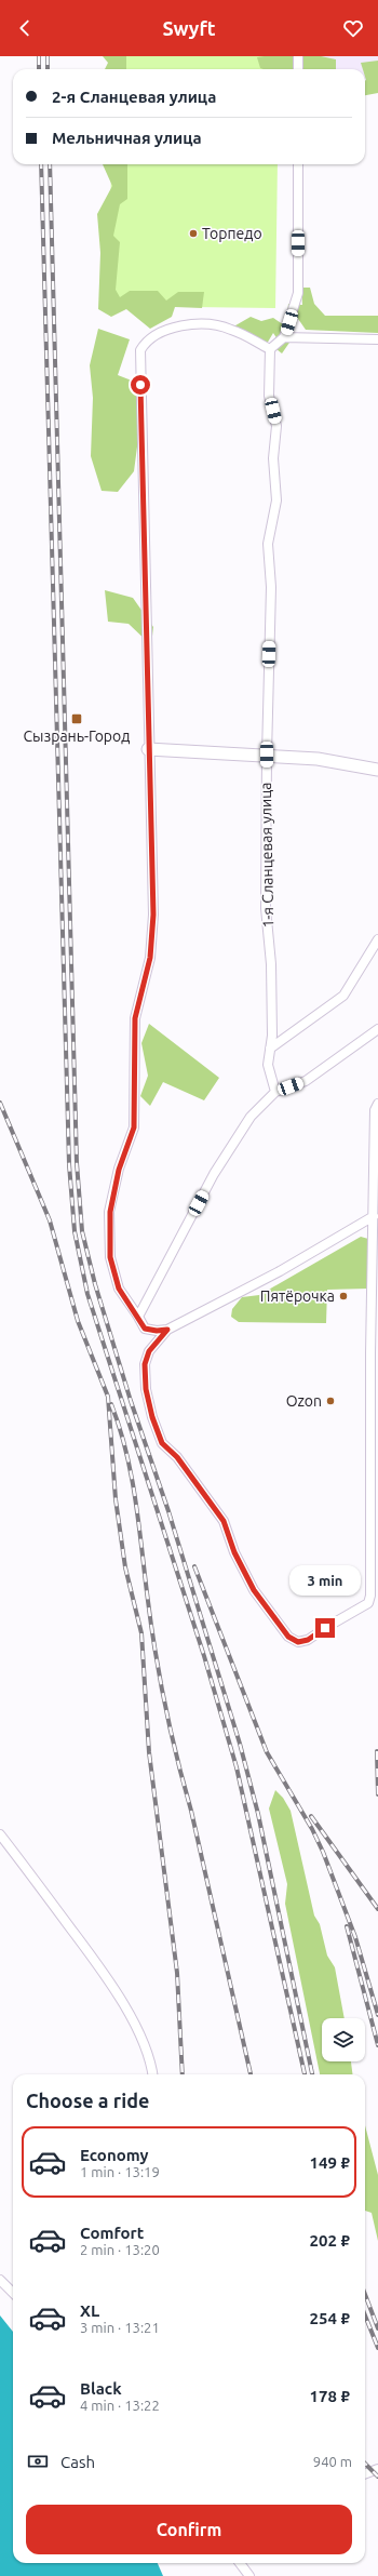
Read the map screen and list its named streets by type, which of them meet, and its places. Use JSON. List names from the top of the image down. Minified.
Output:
{"streets":{"street":["1-я Сланцевая улица"]},"places":{"other":["Торпедо","Пятёрочка","Ozon"],"transit":["Сызрань-Город"]},"page":{"header":"Swyft","banner":["2-я Сланцевая улица","Мельничная улица"],"bubble":"3 min","heading":"Choose a ride","list":[{"name":"Economy","note":"1 min · 13:19","value":"149 ₽"},{"name":"Comfort","note":"2 min · 13:20","value":"202 ₽"},{"name":"XL","note":"3 min · 13:21","value":"254 ₽"},{"name":"Black","note":"4 min · 13:22","value":"178 ₽"}],"pay":["Cash","940 m"],"buttons":"Confirm"}}
